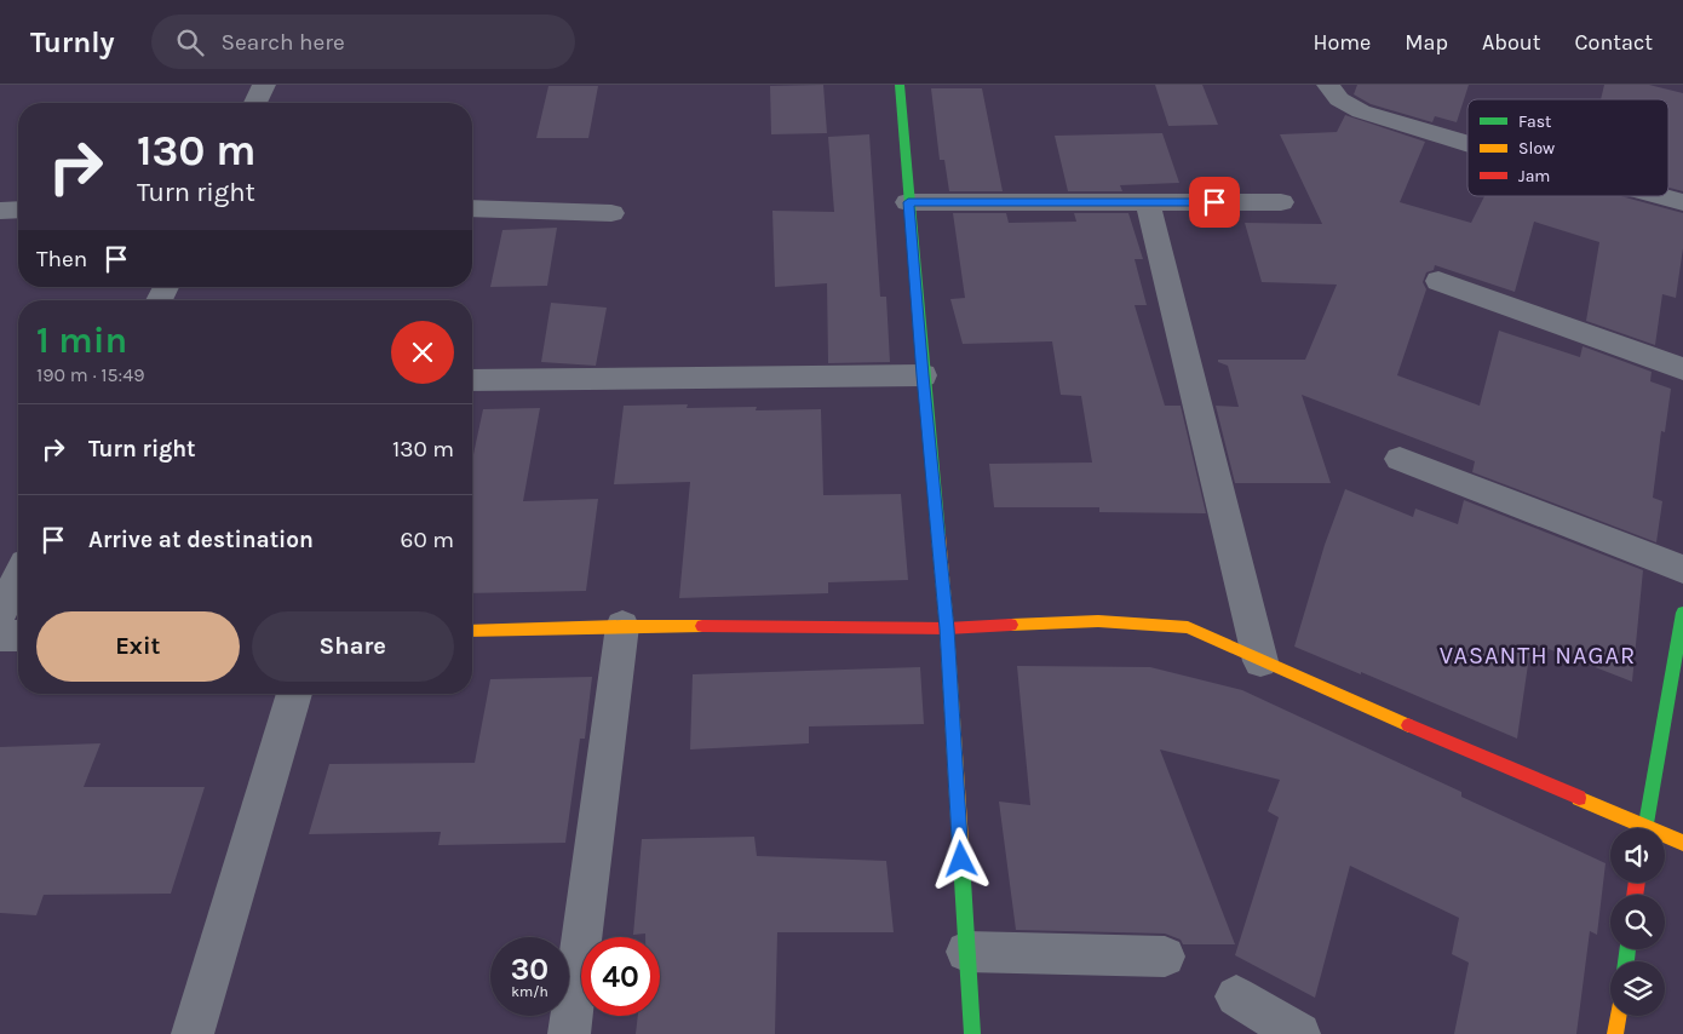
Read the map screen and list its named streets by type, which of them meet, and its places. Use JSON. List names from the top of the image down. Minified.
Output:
{"districts":["VASANTH NAGAR"],"legend":["Fast","Slow","Jam"],"page":{"header":"Turnly","search":"Search here","nav":["Home","Map","About","Contact"],"turn":["130 m","Turn right"],"then":"Then","heading":["1 min","190 m · 15:49"],"list":[{"name":"Turn right","value":"130 m"},{"name":"Arrive at destination","value":"60 m"}],"buttons":["Exit","Share"],"speed":"30 km/h","limit":"40"}}
